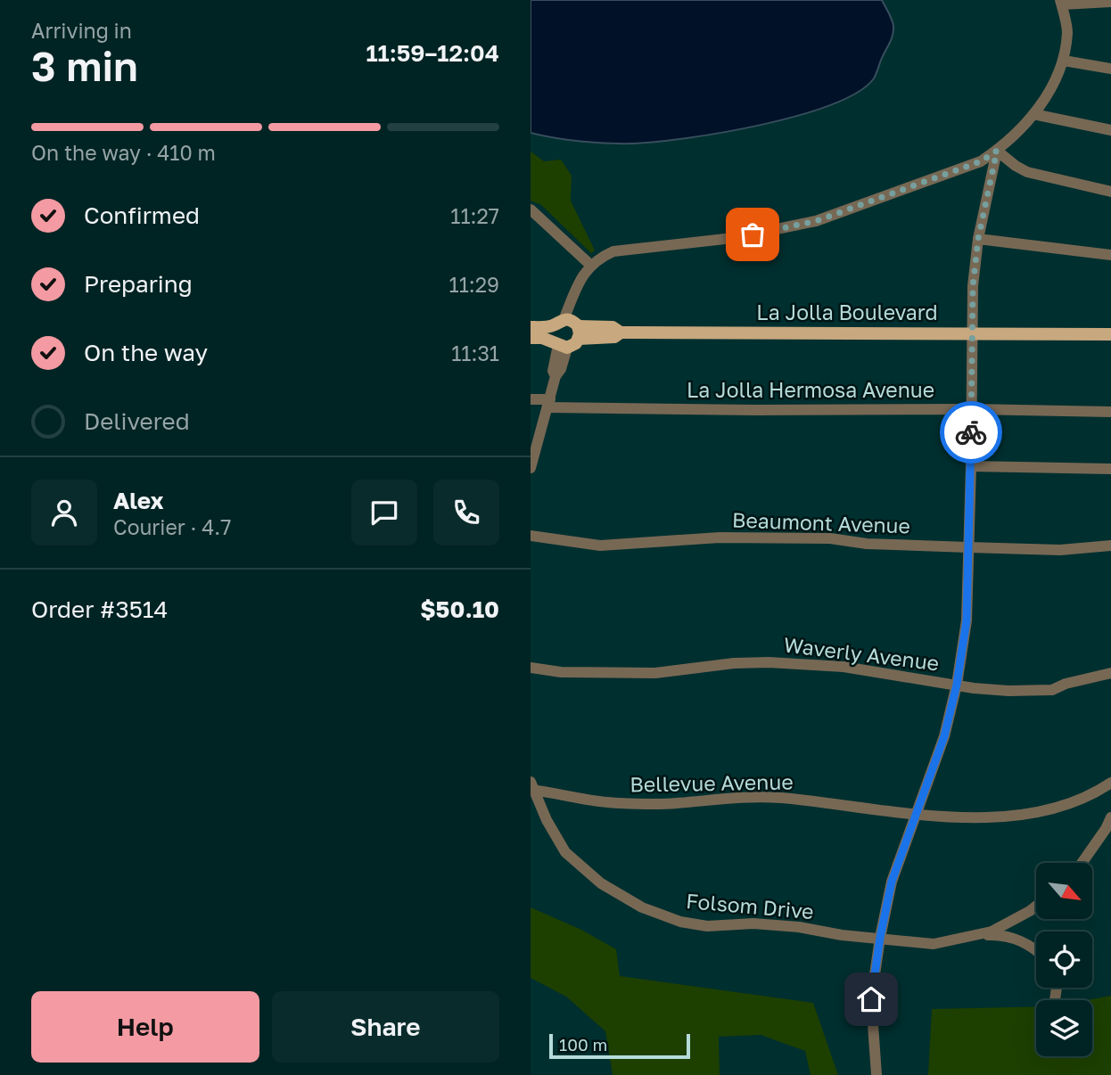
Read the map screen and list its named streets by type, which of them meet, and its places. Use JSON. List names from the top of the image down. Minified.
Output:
{"streets":{"main road":["La Jolla Boulevard"],"street":["La Jolla Hermosa Avenue","Beaumont Avenue","Waverly Avenue","Bellevue Avenue","Folsom Drive"]},"crossings":[["Bellevue Avenue","Folsom Drive"]],"scale_bar":"100 m","north":"bottom right","page":{"heading":["3 min","Arriving in","11:59–12:04"],"panel":["Alex","Courier · 4.7","Order #3514","$50.10"],"bar":"On the way · 410 m","list":[["Confirmed","11:27"],["Preparing","11:29"],["On the way","11:31"],"Delivered"],"buttons":["Help","Share"],"scale":"100 m"}}
